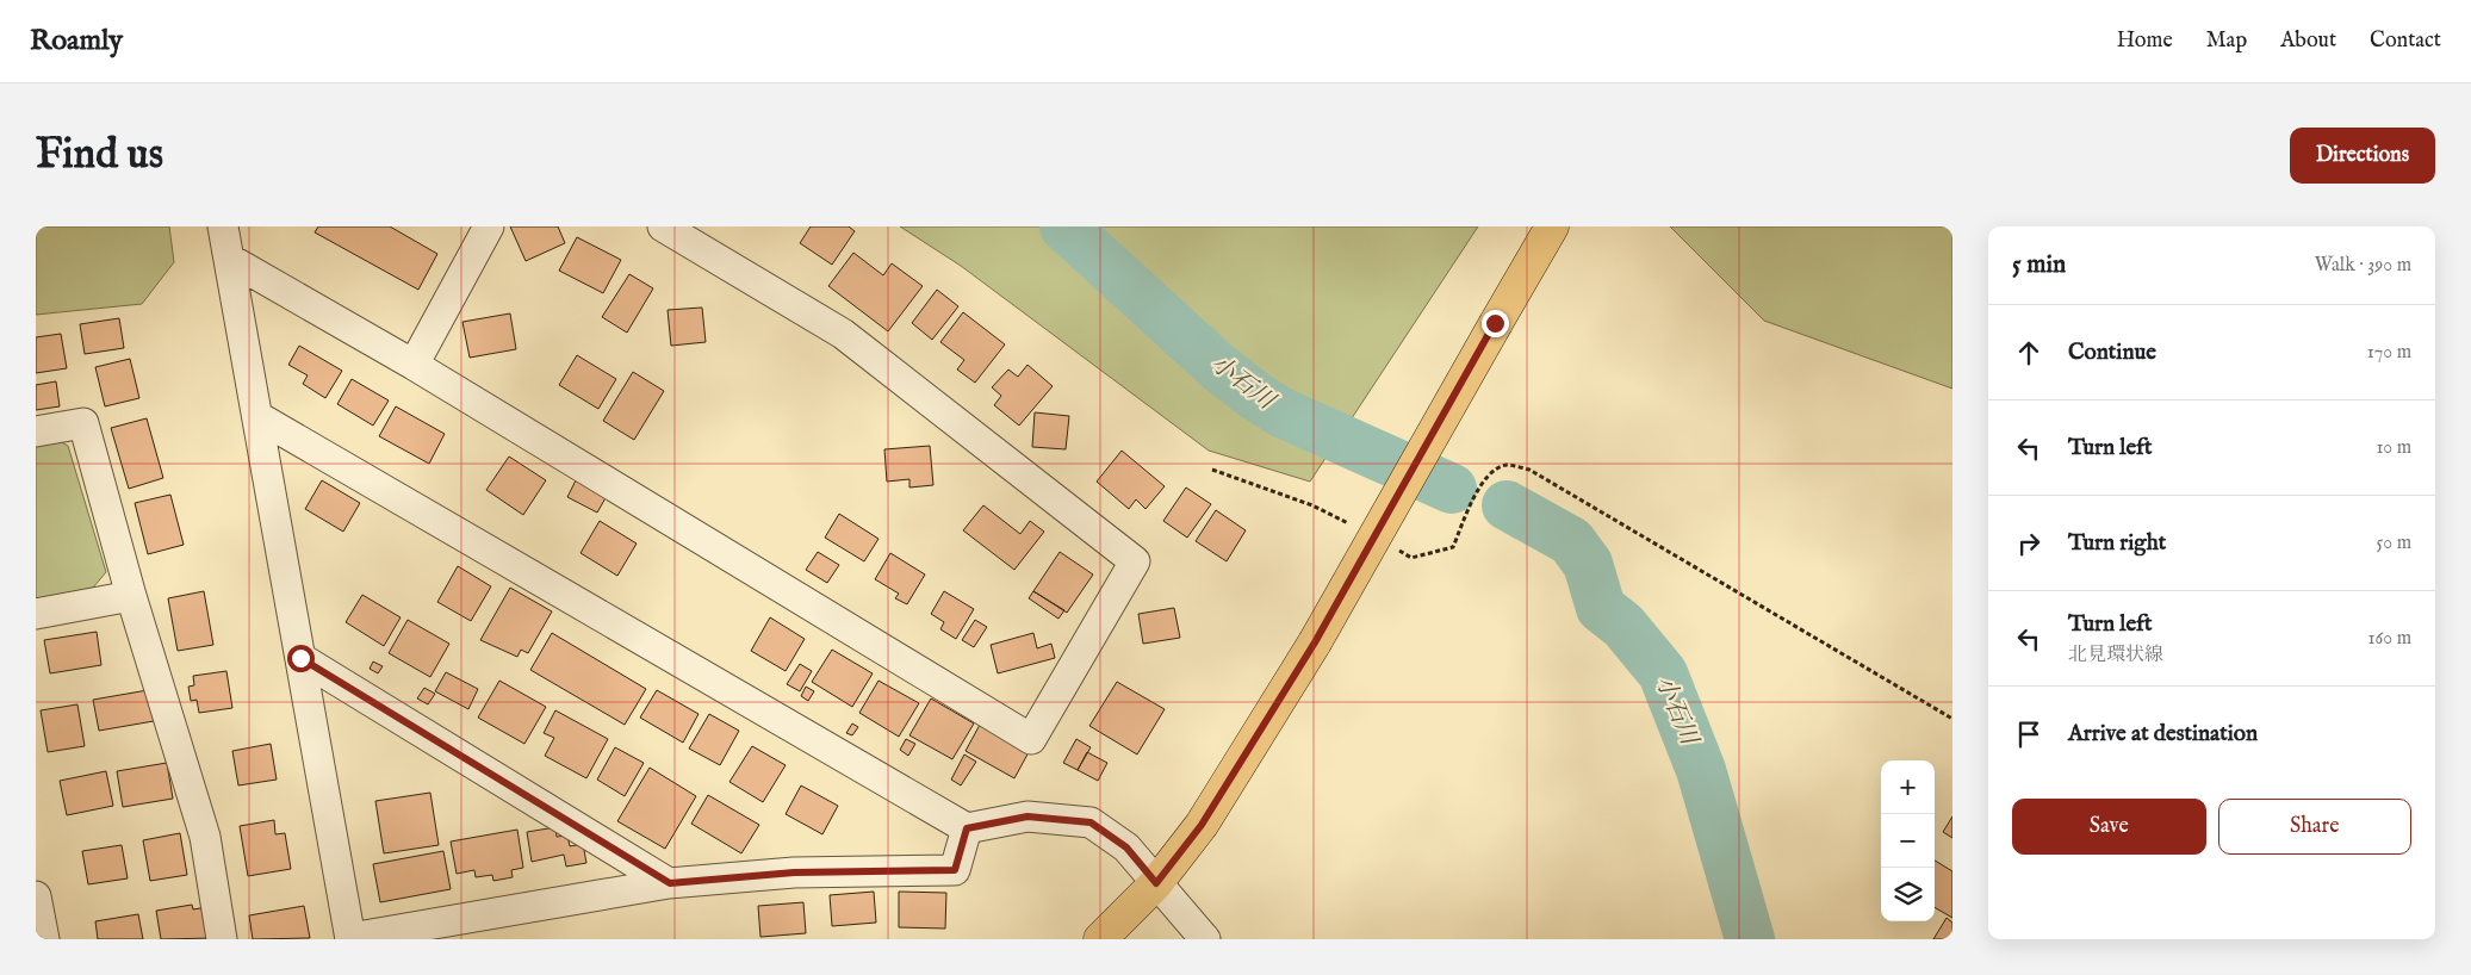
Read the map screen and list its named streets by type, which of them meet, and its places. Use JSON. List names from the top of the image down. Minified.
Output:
{"water":["小石川"],"page":{"header":"Roamly","nav":["Home","Map","About","Contact"],"buttons":["Directions",["Save","Share"]],"title":"Find us","heading":["5 min","Walk · 390 m"],"list":[["Continue","170 m"],["Turn left","10 m"],["Turn right","50 m"],["Turn left","北見環状線","160 m"],"Arrive at destination"],"map_buttons":["+","−"]}}
